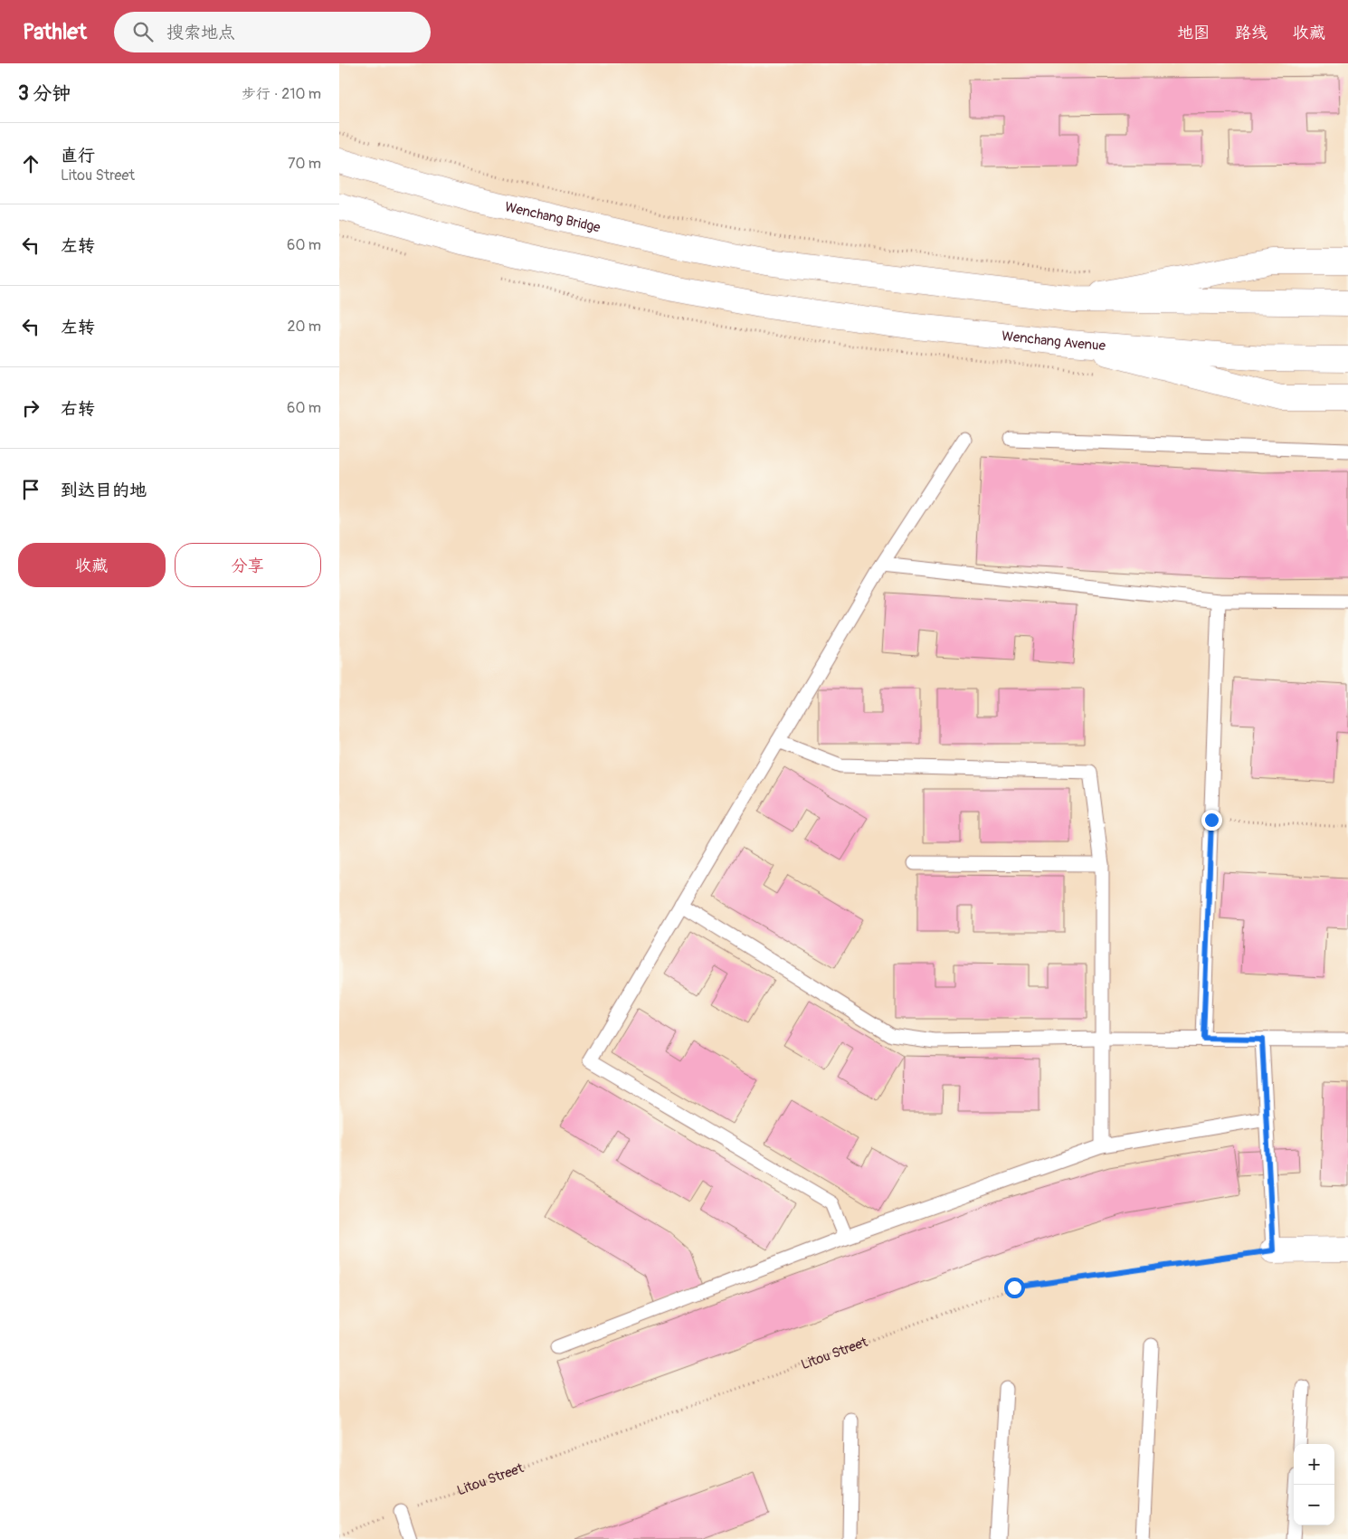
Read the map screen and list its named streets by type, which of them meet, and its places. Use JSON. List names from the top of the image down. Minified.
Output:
{"streets":{"main road":["Wenchang Bridge","Wenchang Avenue"],"path":["Litou Street"]},"page":{"header":"Pathlet","search":"搜索地点","nav":["地图","路线","收藏"],"heading":["3 分钟","步行 · 210 m"],"list":[["直行","Litou Street","70 m"],["左转","60 m"],["左转","20 m"],["右转","60 m"],"到达目的地"],"buttons":["收藏","分享"],"map_buttons":["+","−"]}}
